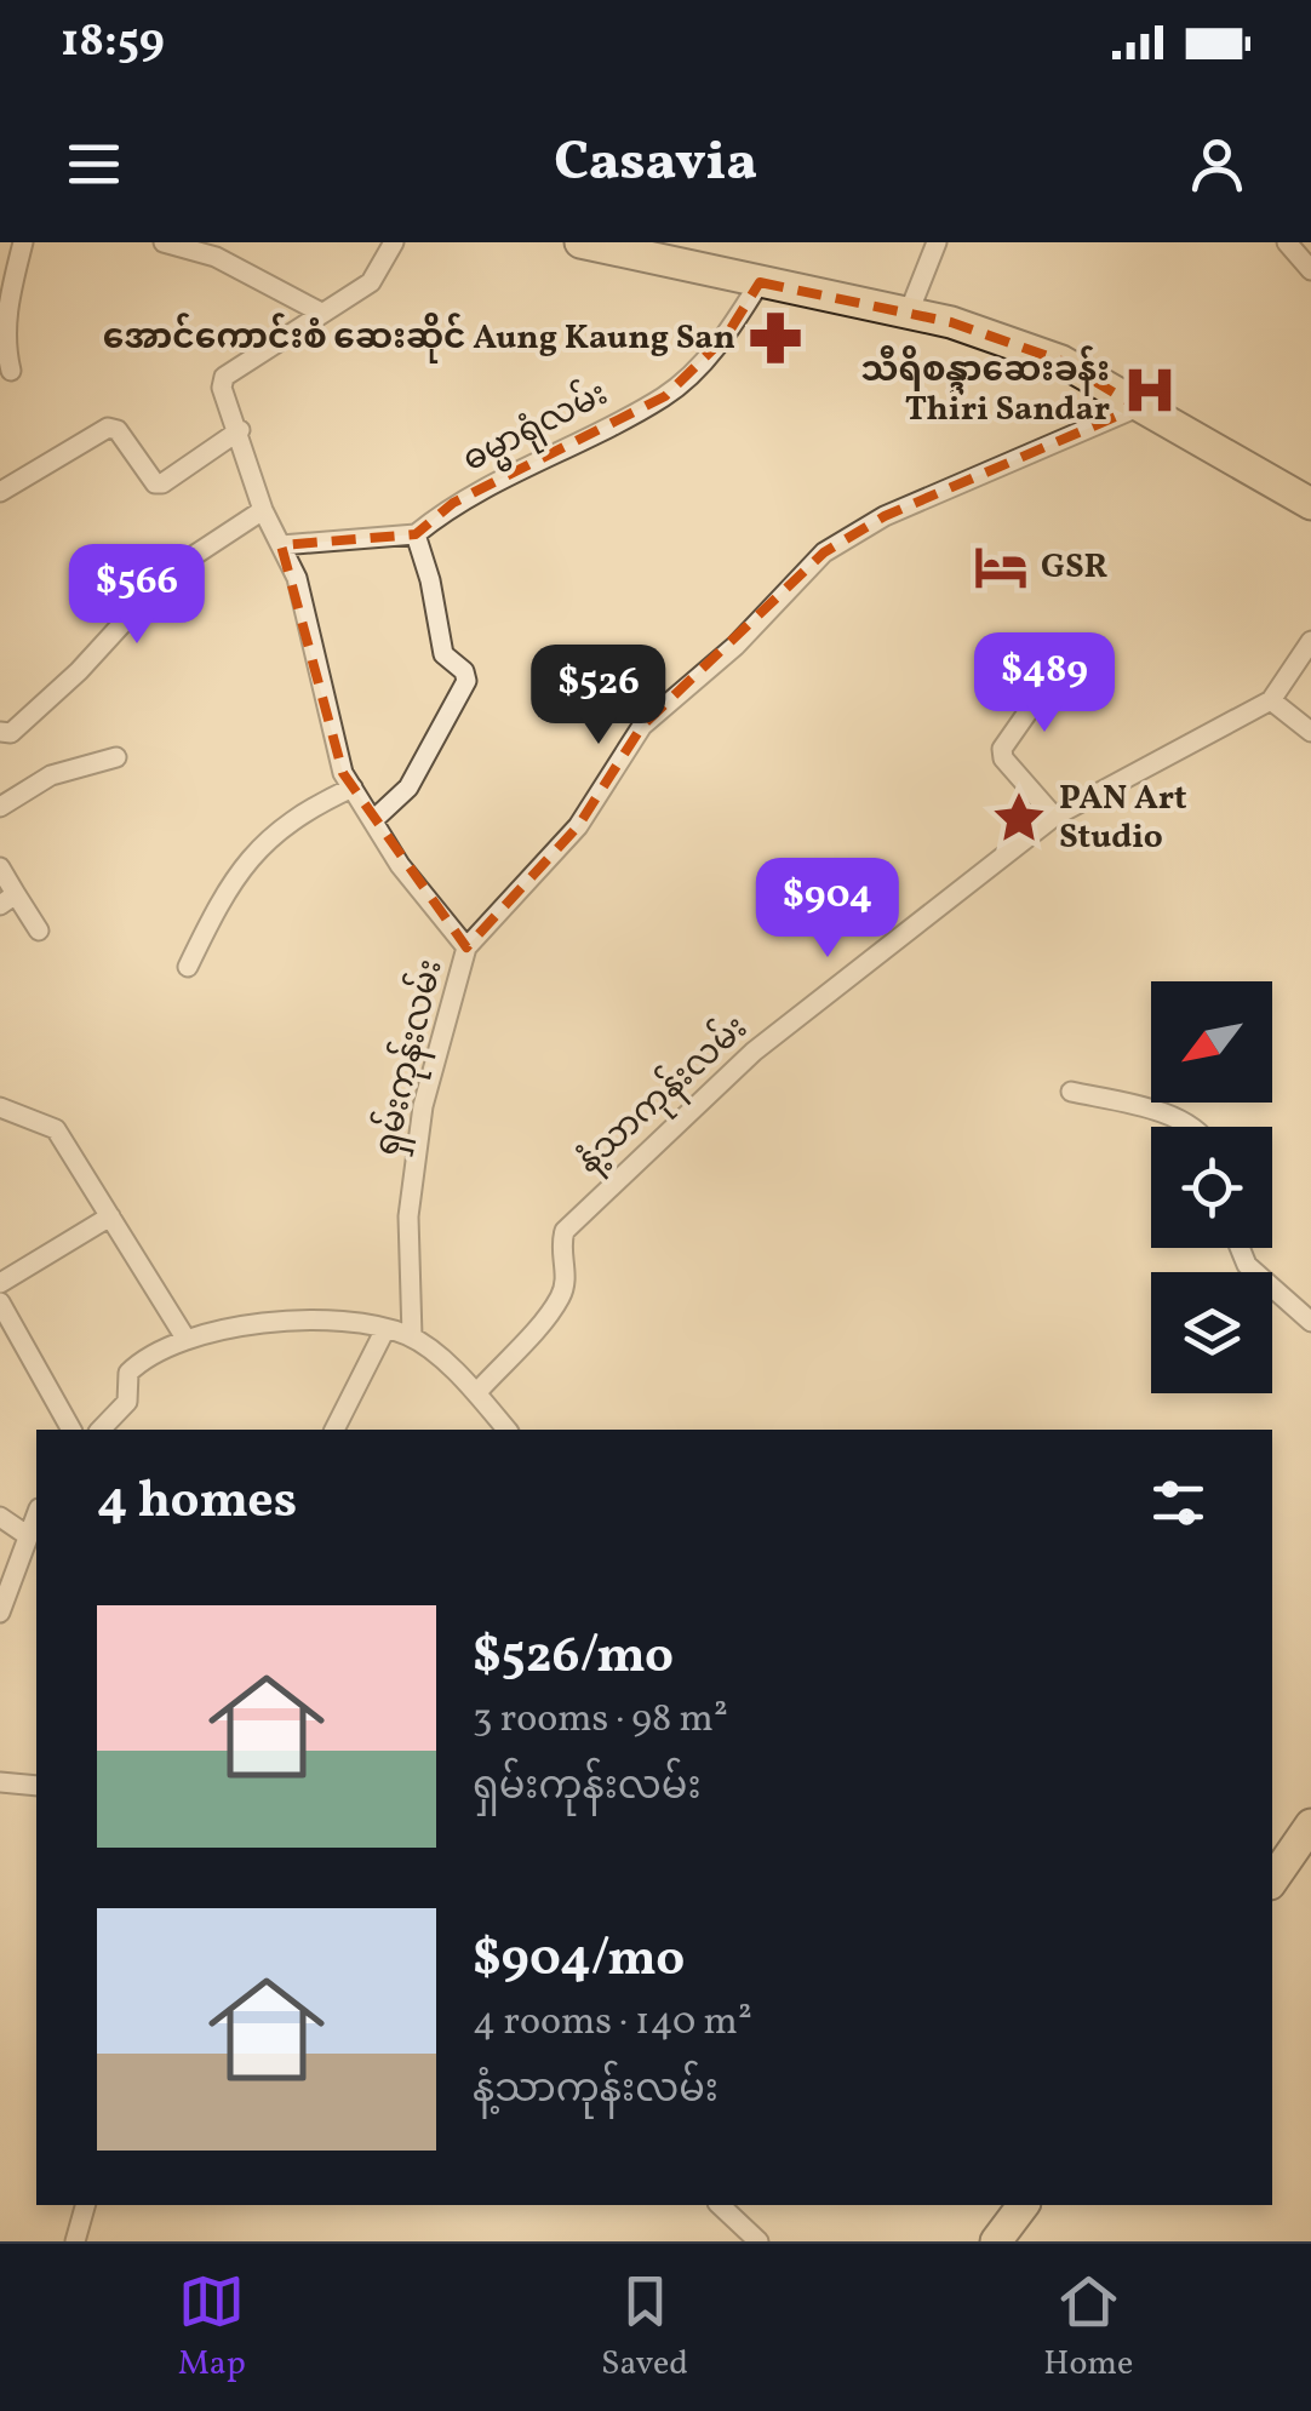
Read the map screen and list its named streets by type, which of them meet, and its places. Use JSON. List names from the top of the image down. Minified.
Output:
{"streets":{"street":["ဓမ္မာရုံလမ်း","ရှမ်းကုန်းလမ်း","နံ့သာကုန်းလမ်း"]},"places":{"pharmacy":["အောင်ကောင်းစံ ဆေးဆိုင် Aung Kaung San"],"hospital":["သီရိစန္ဒာဆေးခန်း Thiri Sandar"],"hotel":["GSR"],"place":["PAN Art Studio"]},"north":"bottom left","page":{"status":"18:59","header":"Casavia","price":["$566","$489","$526","$904"],"heading":"4 homes","list":[{"name":"$526/mo","note":"3 rooms · 98 m² · ရှမ်းကုန်းလမ်း"},{"name":"$904/mo","note":"4 rooms · 140 m² · နံ့သာကုန်းလမ်း"}],"tabs":["Map","Saved","Home"]}}
